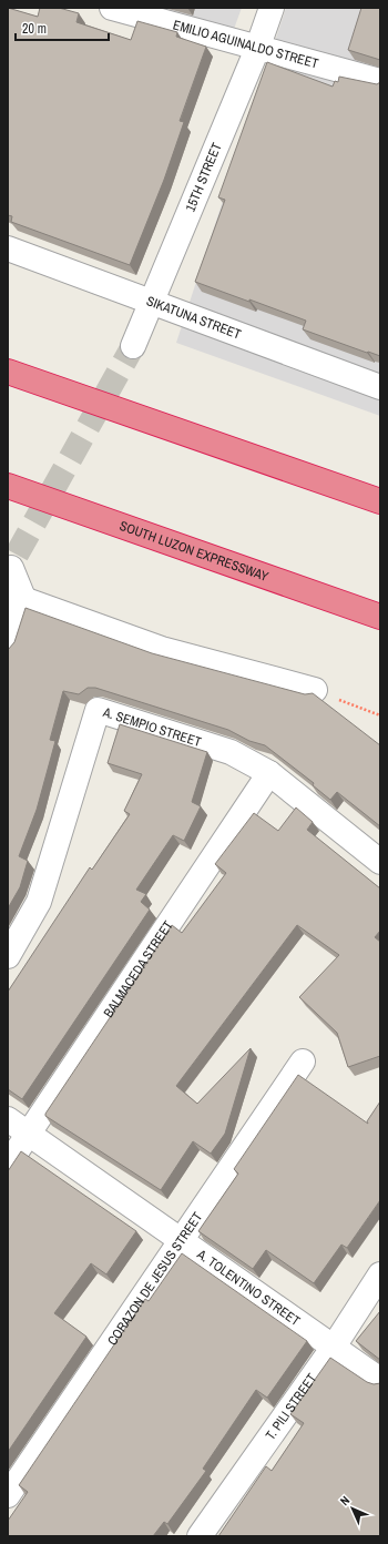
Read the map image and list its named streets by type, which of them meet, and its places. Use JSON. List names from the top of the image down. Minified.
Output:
{"streets":{"highway":["SOUTH LUZON EXPRESSWAY"],"street":["EMILIO AGUINALDO STREET","15TH STREET","SIKATUNA STREET","A. SEMPIO STREET","BALMACEDA STREET","CORAZON DE JESUS STREET","A. TOLENTINO STREET","T. PILI STREET"]},"crossings":[["EMILIO AGUINALDO STREET","15TH STREET"],["15TH STREET","SIKATUNA STREET"],["A. SEMPIO STREET","BALMACEDA STREET"],["BALMACEDA STREET","A. TOLENTINO STREET"],["CORAZON DE JESUS STREET","A. TOLENTINO STREET"],["A. TOLENTINO STREET","T. PILI STREET"]],"scale_bar":"20 m","north":"top left"}
